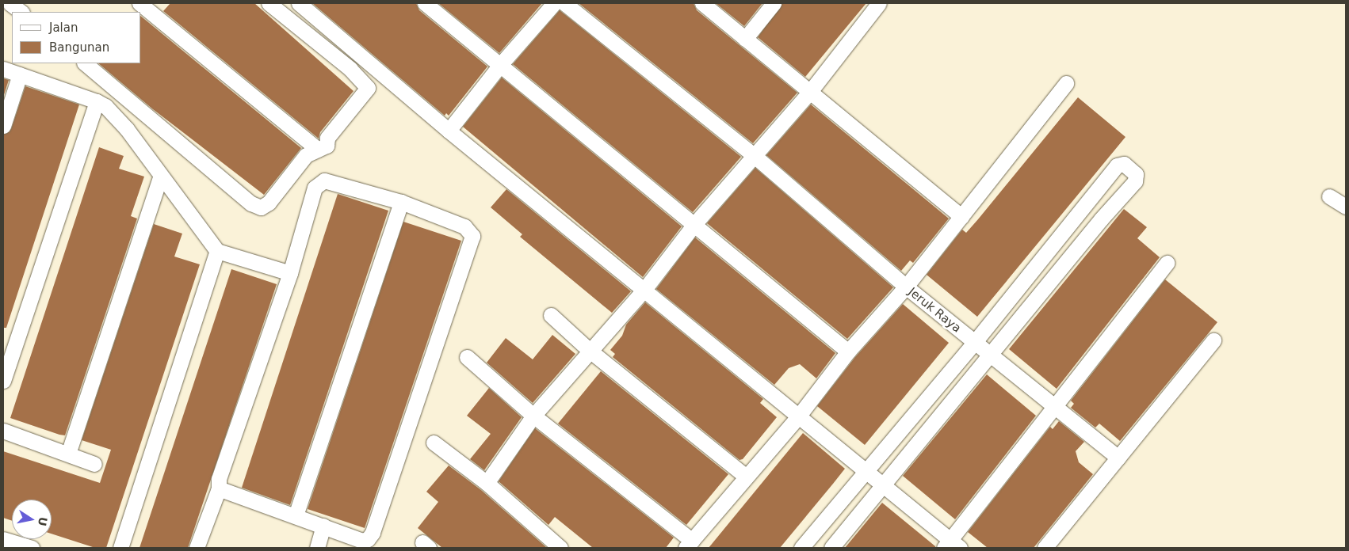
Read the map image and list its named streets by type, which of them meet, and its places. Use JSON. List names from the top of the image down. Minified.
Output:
{"streets":{"street":["Jeruk Raya"]},"legend":["Jalan","Bangunan"],"north":"right"}
